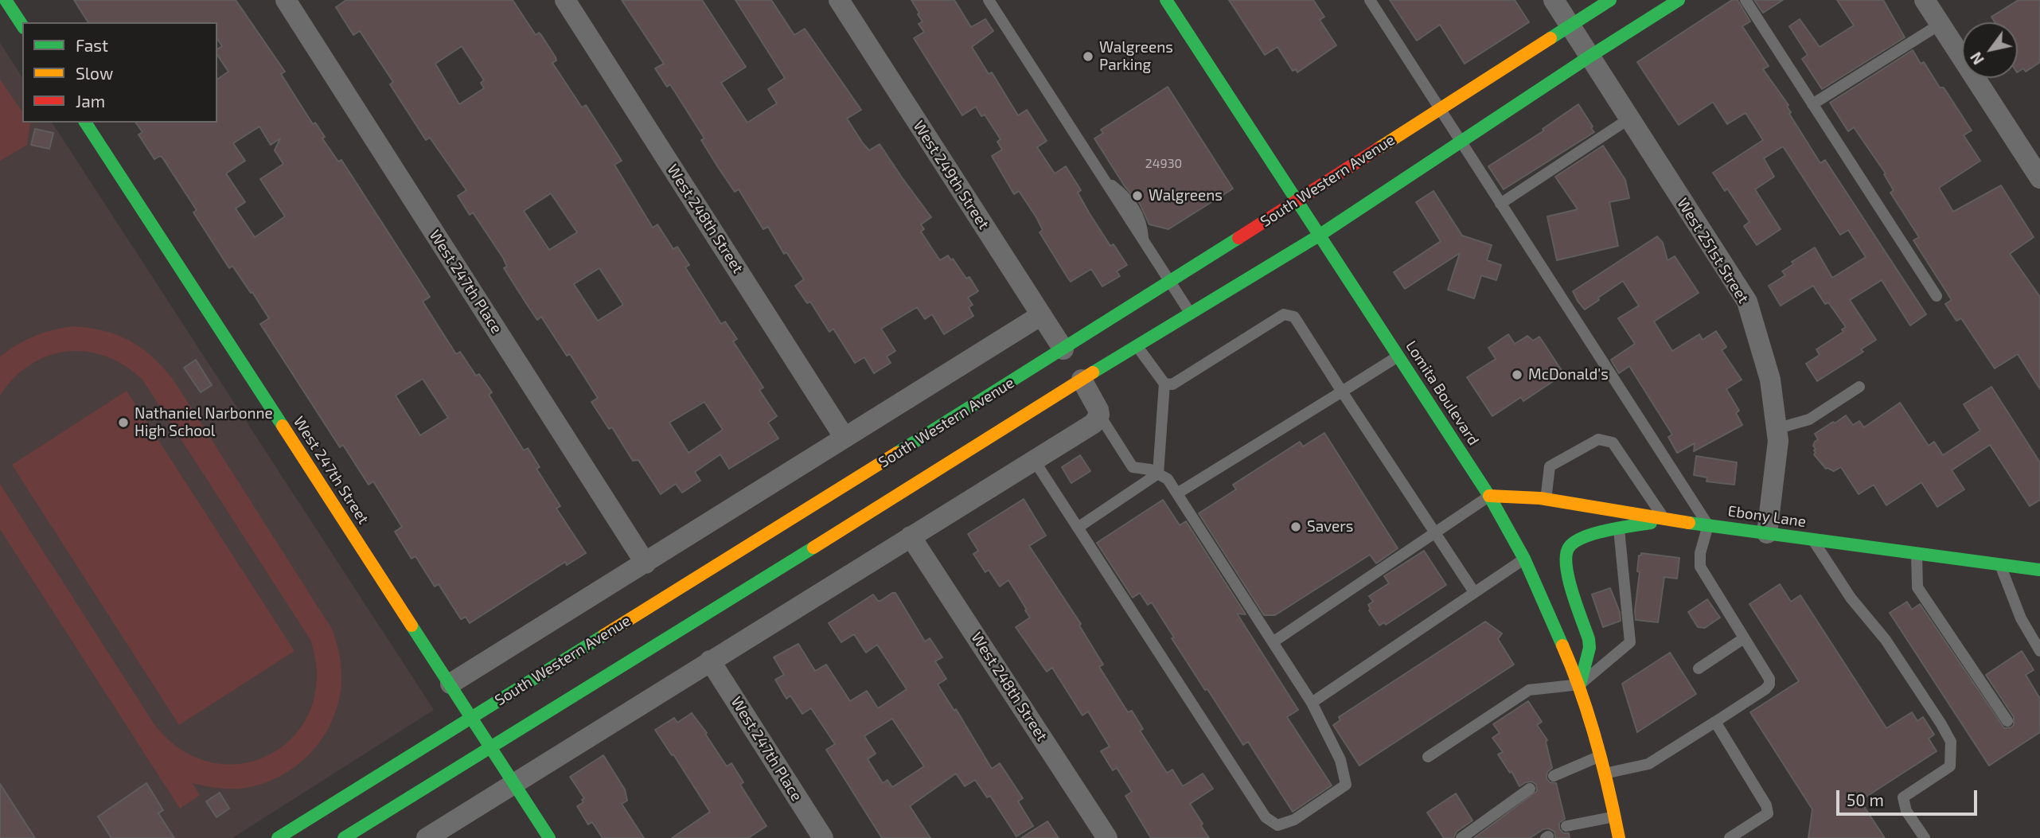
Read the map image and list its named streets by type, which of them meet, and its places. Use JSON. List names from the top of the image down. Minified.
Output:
{"streets":{"main road":["South Western Avenue","Lomita Boulevard","West 247th Street","Ebony Lane"],"street":["West 249th Street","West 248th Street","West 251st Street","West 247th Place"]},"crossings":[["West 249th Street","South Western Avenue"],["South Western Avenue","West 251st Street"],["South Western Avenue","Lomita Boulevard"],["South Western Avenue","West 247th Street"],["West 251st Street","Ebony Lane"],["Lomita Boulevard","Ebony Lane"]],"places":["Walgreens Parking","Walgreens","McDonald's","Nathaniel Narbonne High School","Savers"],"house_numbers":["24930"],"legend":["Fast","Slow","Jam"],"scale_bar":"50 m","north":"bottom left"}
